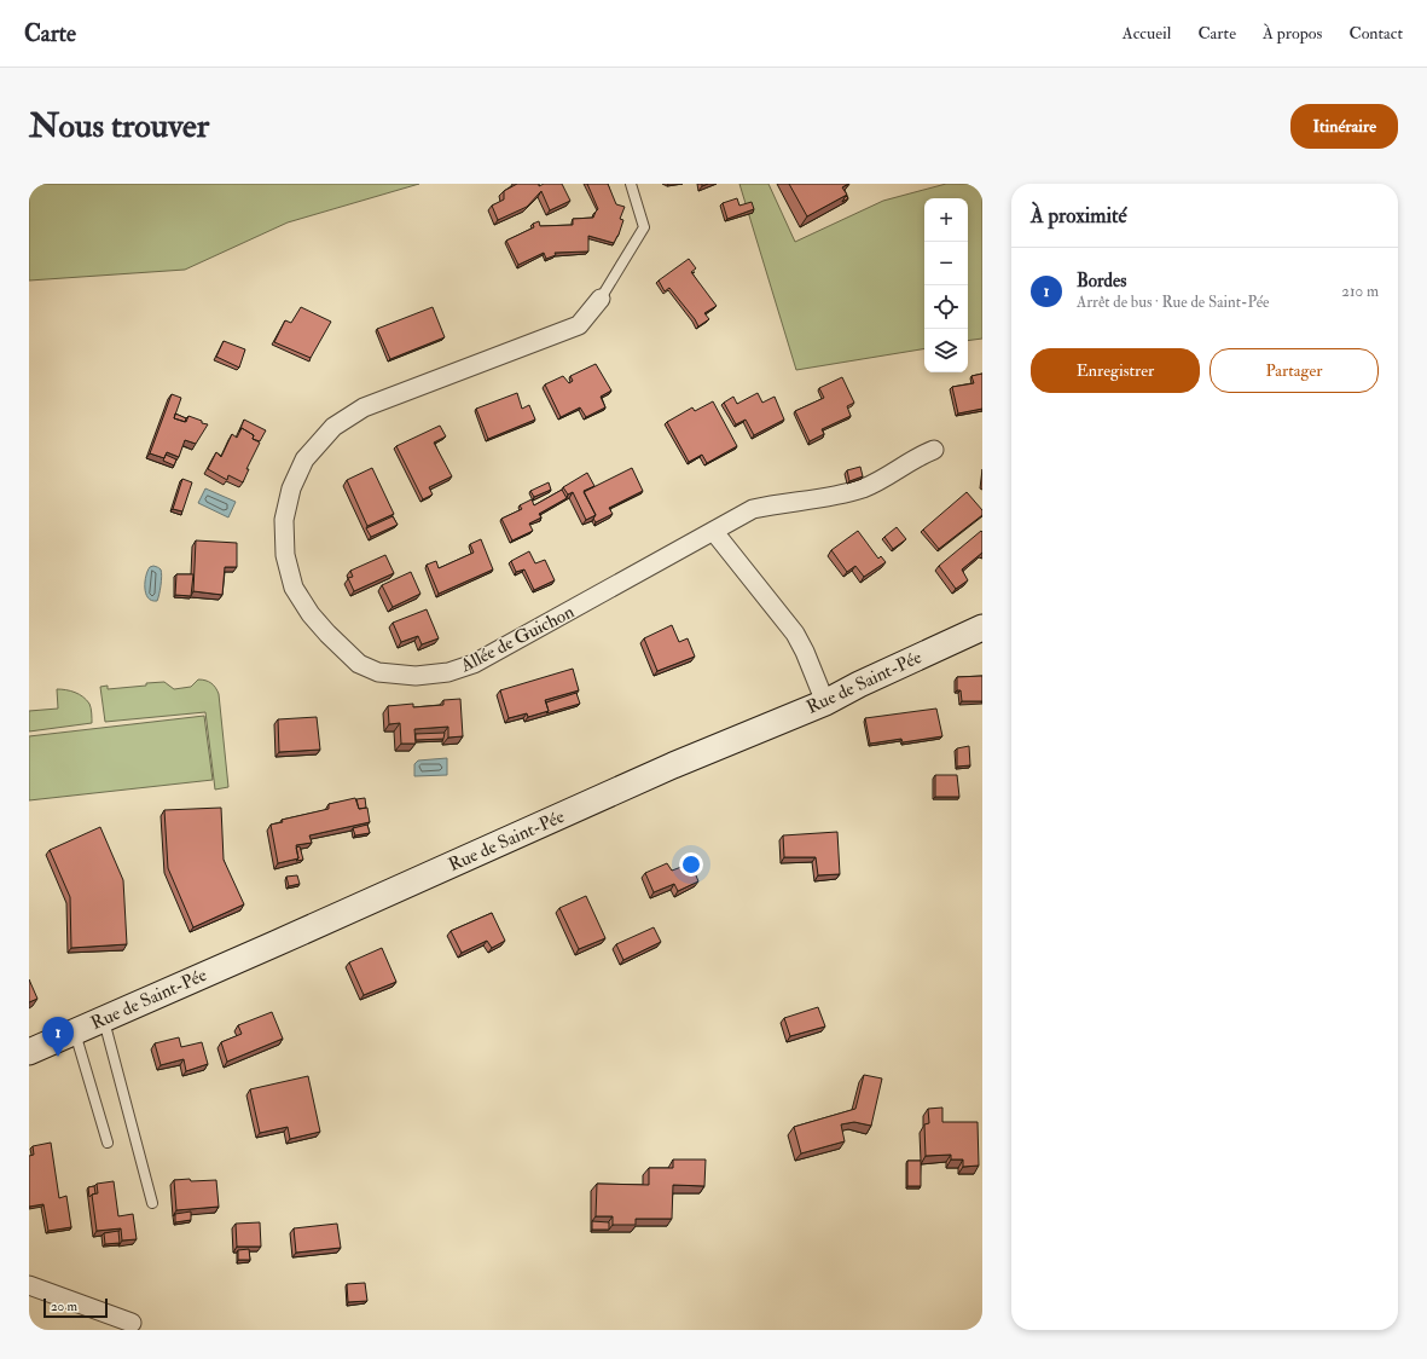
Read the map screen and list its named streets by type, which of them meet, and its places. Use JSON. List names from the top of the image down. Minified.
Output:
{"streets":{"main road":["Rue de Saint-Pée"],"street":["Allée de Guichon"]},"scale_bar":"20 m","page":{"header":"Carte","nav":["Accueil","Carte","À propos","Contact"],"buttons":["Itinéraire",["Enregistrer","Partager"]],"title":"Nous trouver","heading":"À proximité","map_buttons":["+","−"],"list":[{"mark":"1","name":"Bordes","note":"Arrêt de bus · Rue de Saint-Pée","value":"210 m"}],"pins":"1","scale":"20 m"}}
